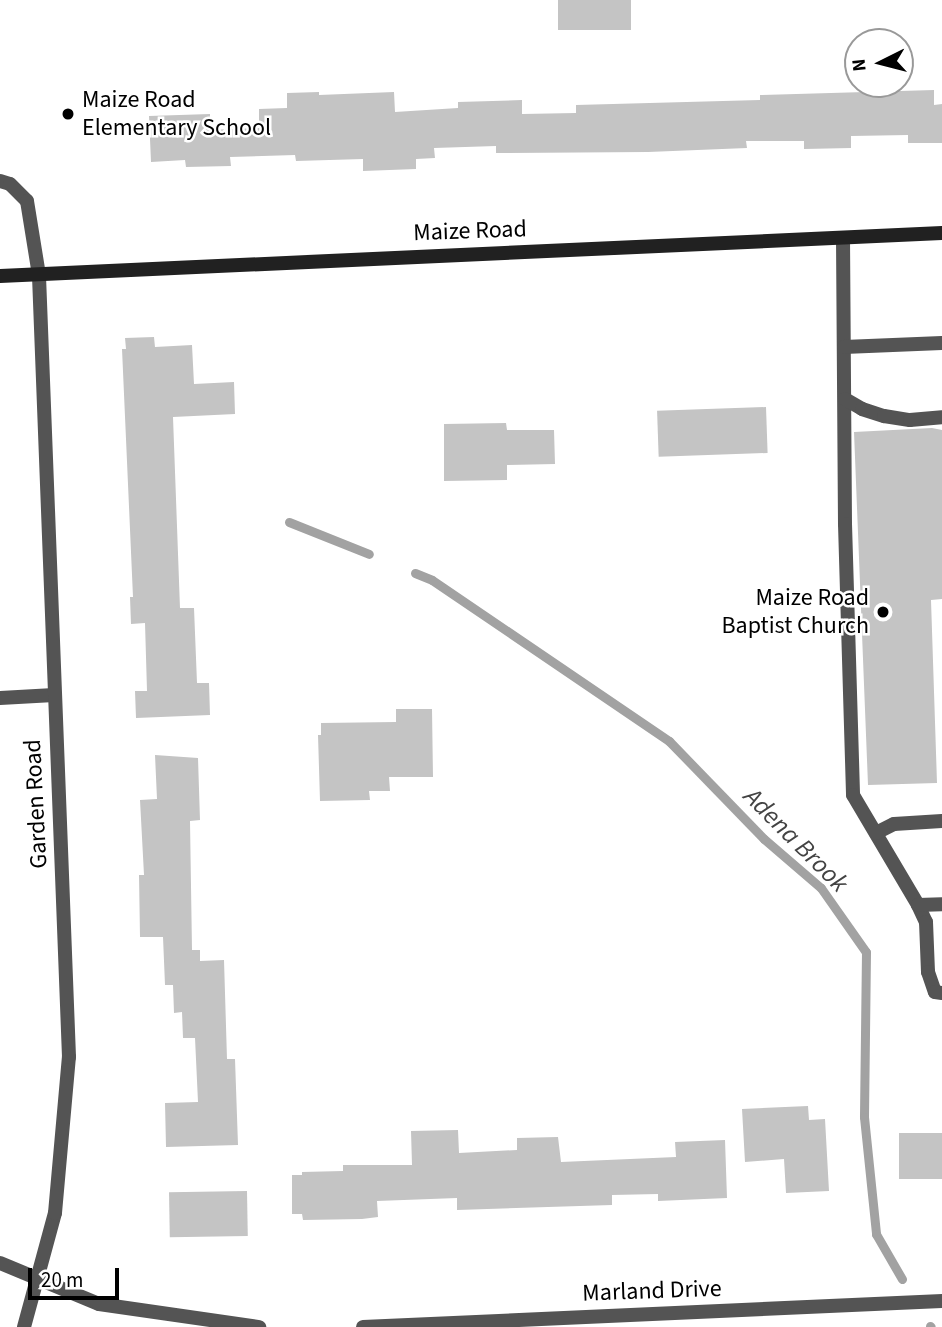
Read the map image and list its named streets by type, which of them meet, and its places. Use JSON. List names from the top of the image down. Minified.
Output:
{"streets":{"street":["Maize Road","Garden Road","Marland Drive"]},"crossings":[["Maize Road","Garden Road"]],"water":["Adena Brook"],"places":["Maize Road Elementary School","Maize Road Baptist Church"],"scale_bar":"20 m","north":"left"}
